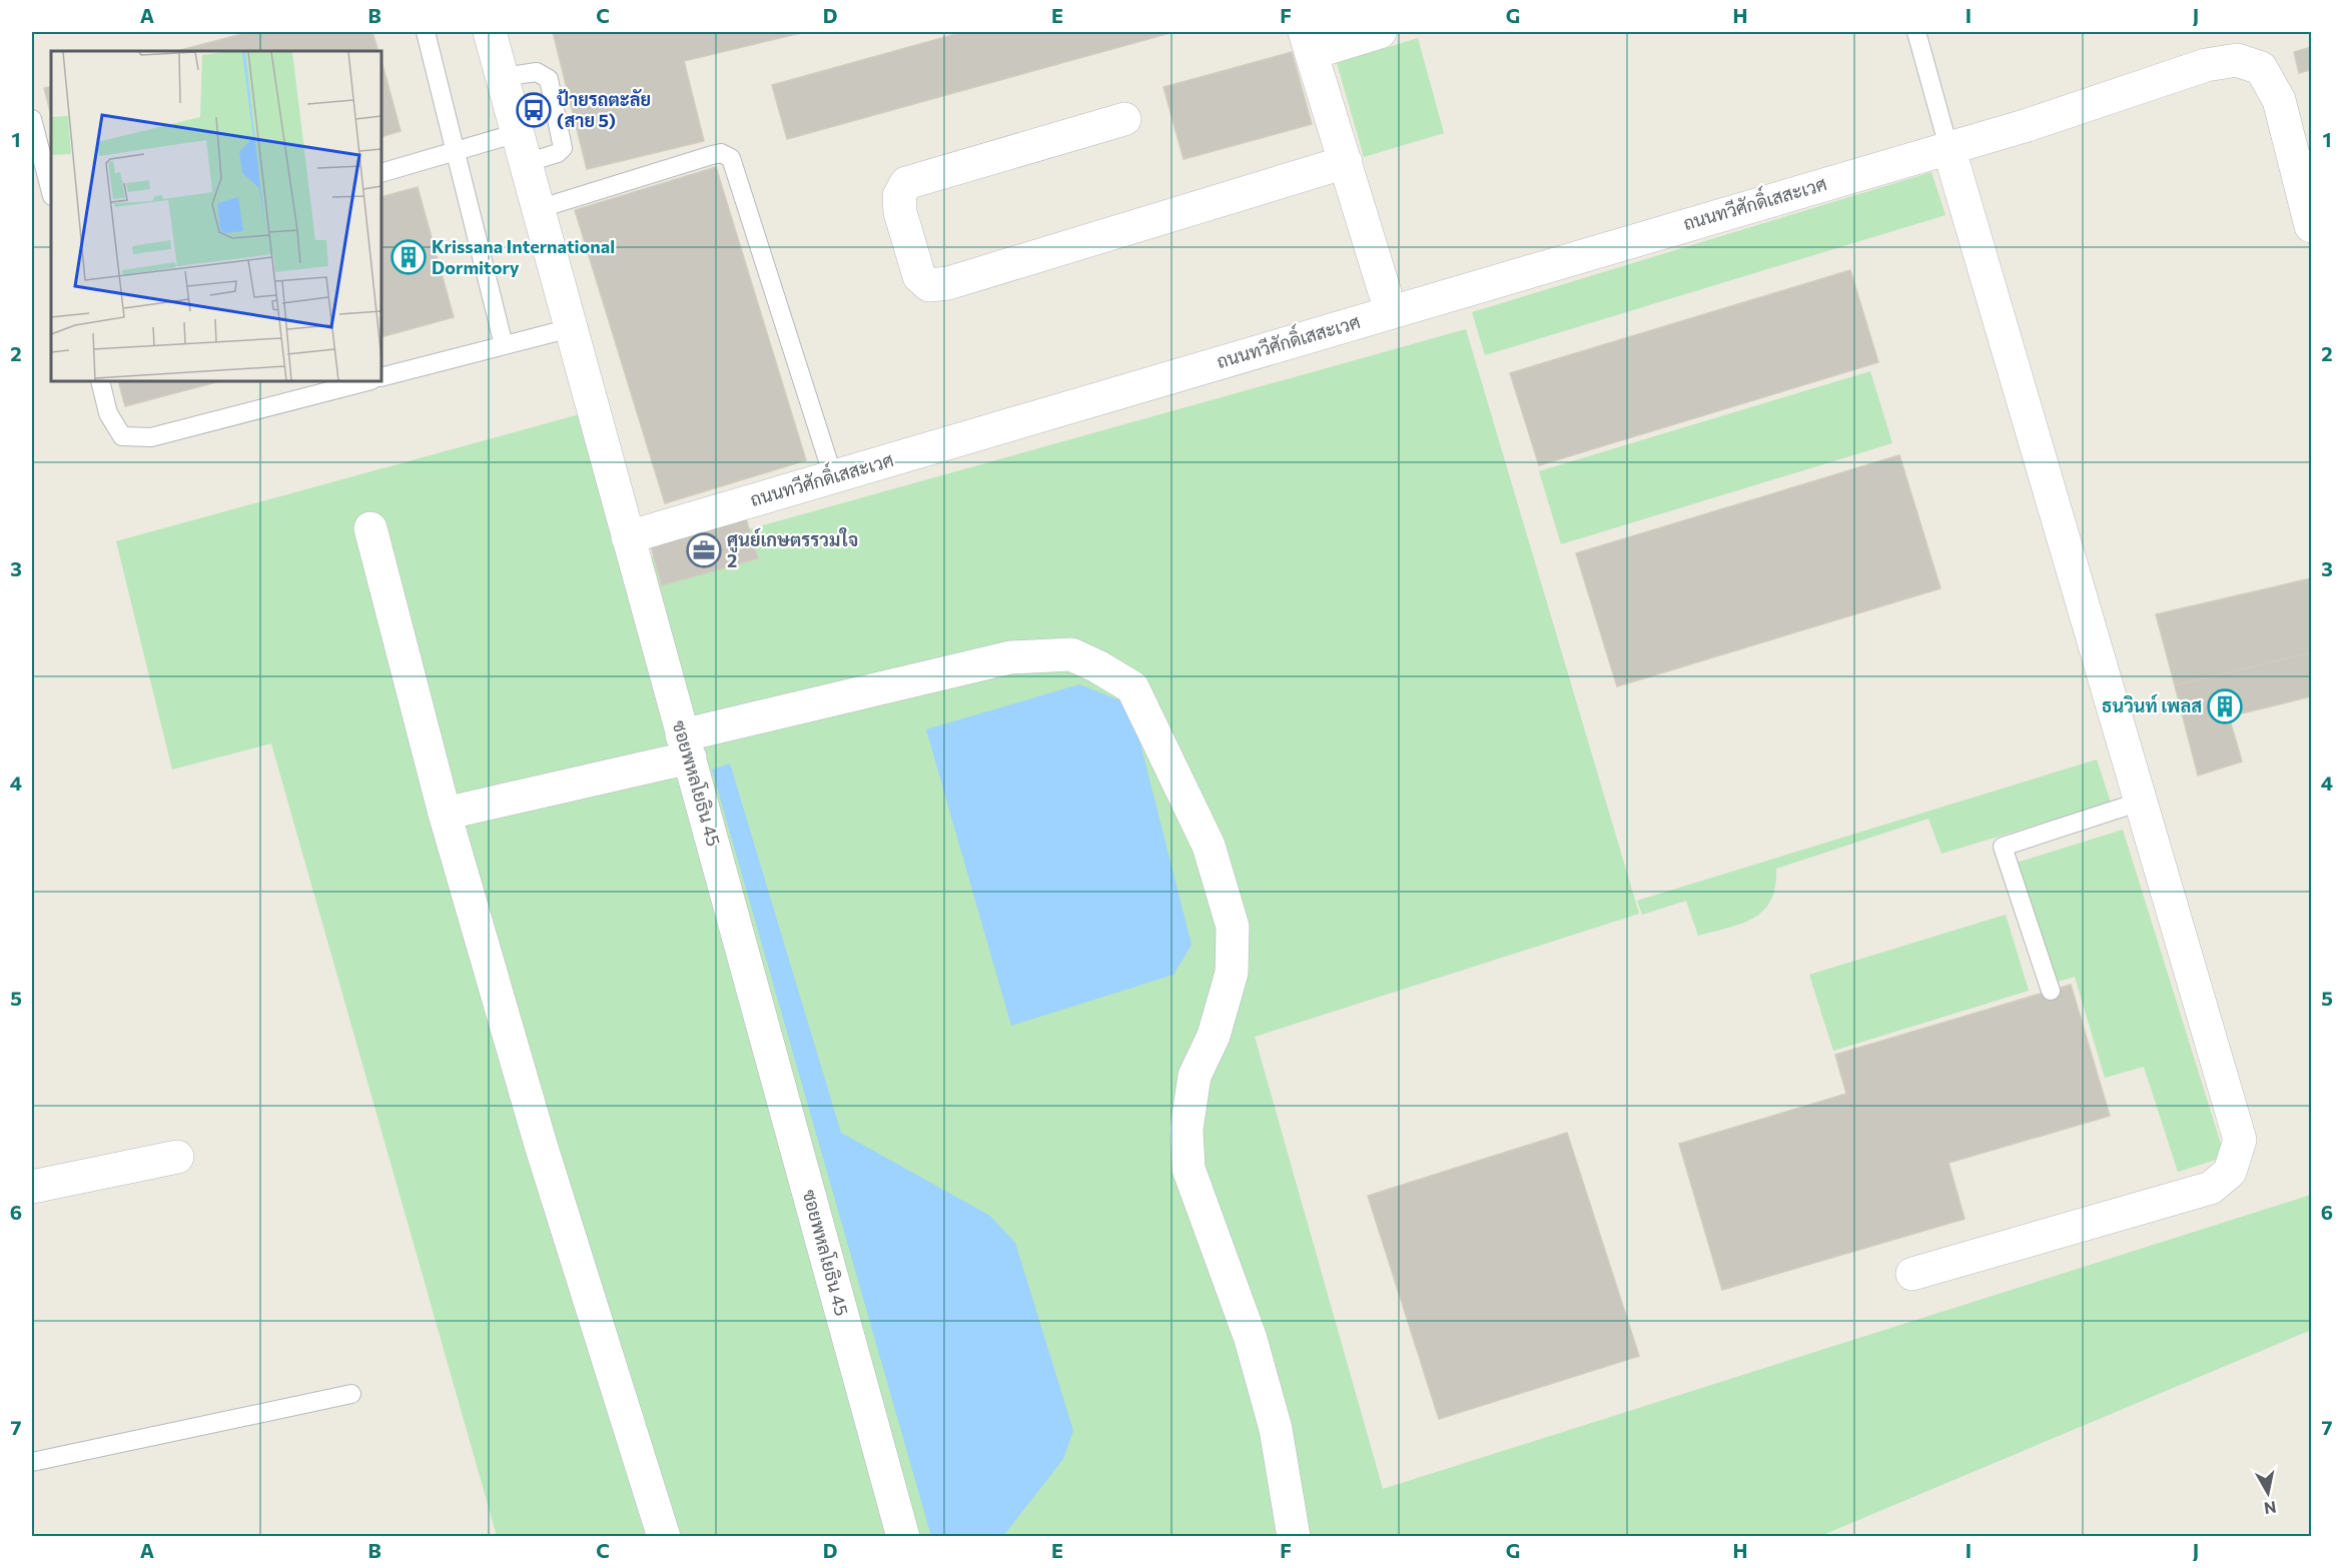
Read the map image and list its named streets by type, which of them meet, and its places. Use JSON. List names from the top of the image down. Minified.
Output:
{"streets":{"street":["ถนนทวีศักดิ์เสสะเวศ","ซอยพหลโยธิน 45"]},"crossings":[["ถนนทวีศักดิ์เสสะเวศ","ซอยพหลโยธิน 45"]],"places":{"bus stop":["ป้ายรถตะลัย (สาย 5)"],"building":["Krissana International Dormitory","ธนวินท์ เพลส"],"office":["ศูนย์เกษตรรวมใจ 2"]},"north":"bottom","grid":{"columns":["A","B","C","D","E","F","G","H","I","J"],"rows":["1","2","3","4","5","6","7"]}}
